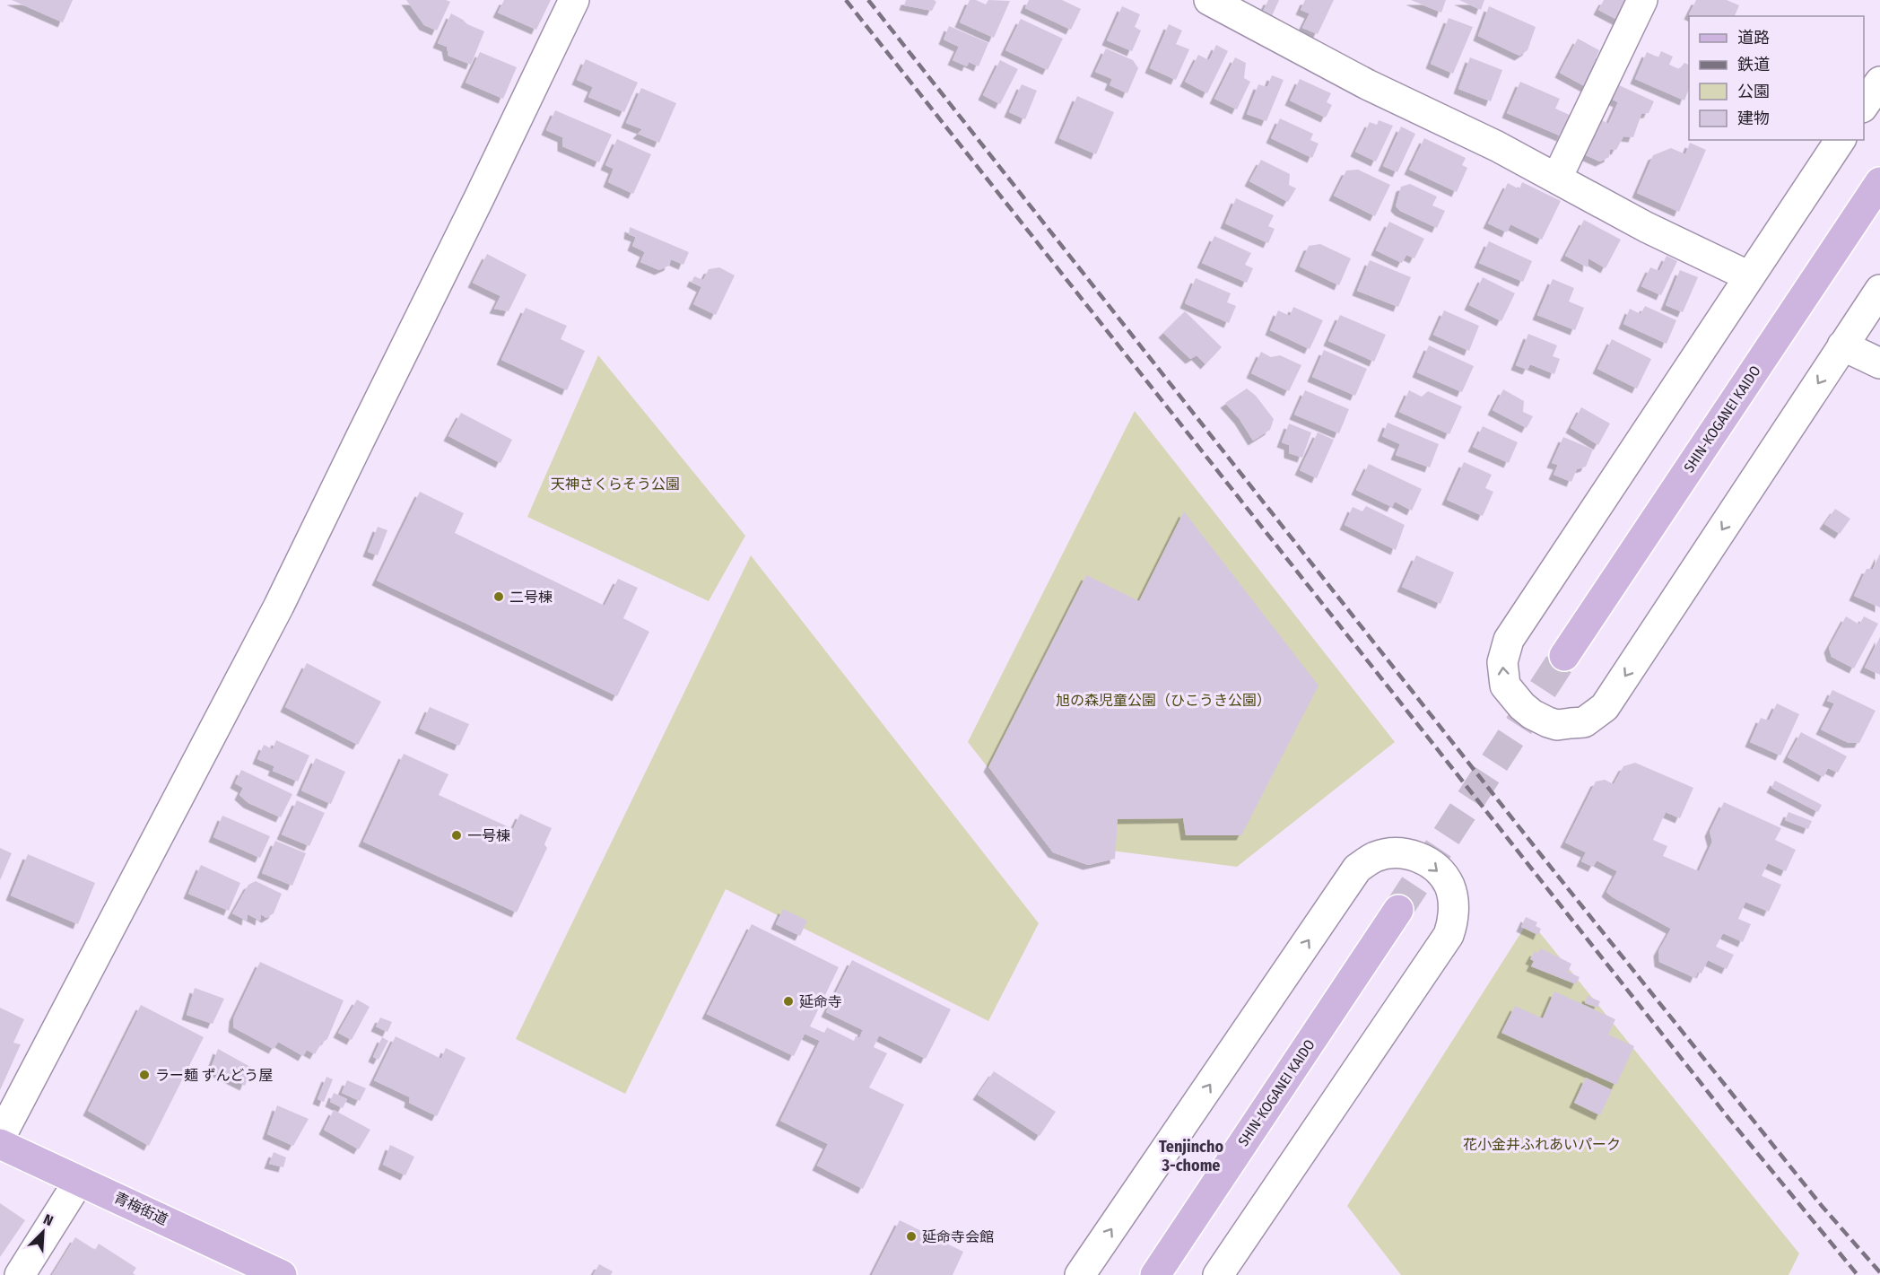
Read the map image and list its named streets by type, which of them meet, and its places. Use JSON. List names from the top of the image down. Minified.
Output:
{"streets":{"main road":["SHIN-KOGANEI KAIDO","青梅街道"]},"districts":["Tenjincho 3-chome"],"parks":["天神さくらそう公園","旭の森児童公園（ひこうき公園）","花小金井ふれあいパーク"],"places":["二号棟","一号棟","延命寺","ラー麺 ずんどう屋","延命寺会館"],"legend":["道路","鉄道","公園","建物"],"north":"top right"}
